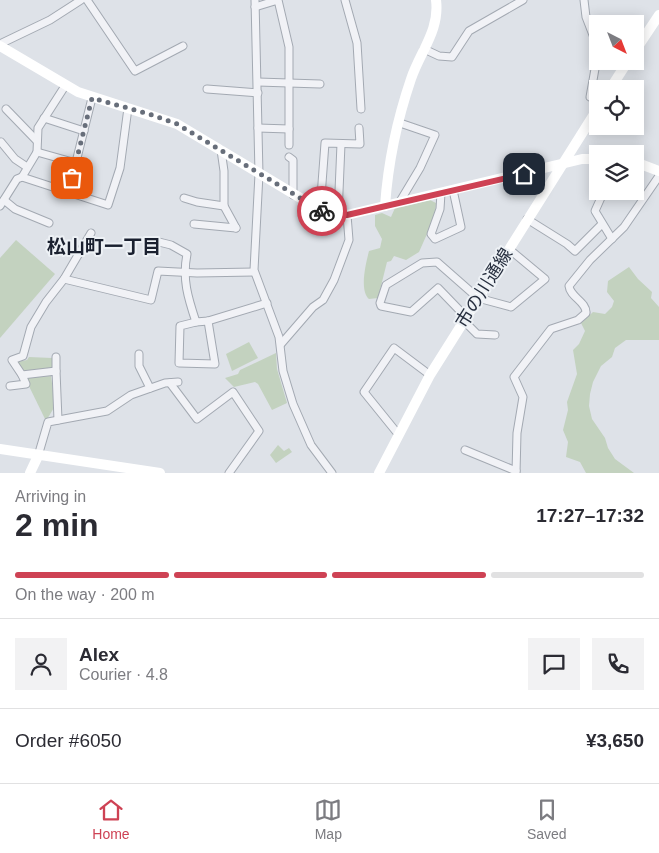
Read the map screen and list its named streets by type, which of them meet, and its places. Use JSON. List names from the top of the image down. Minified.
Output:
{"streets":{"street":["市の川通線"]},"districts":["松山町一丁目"],"north":"bottom right","page":{"heading":["2 min","Arriving in","17:27–17:32"],"panel":["Alex","Courier · 4.8","Order #6050","¥3,650"],"bar":"On the way · 200 m","tabs":["Home","Map","Saved"]}}
